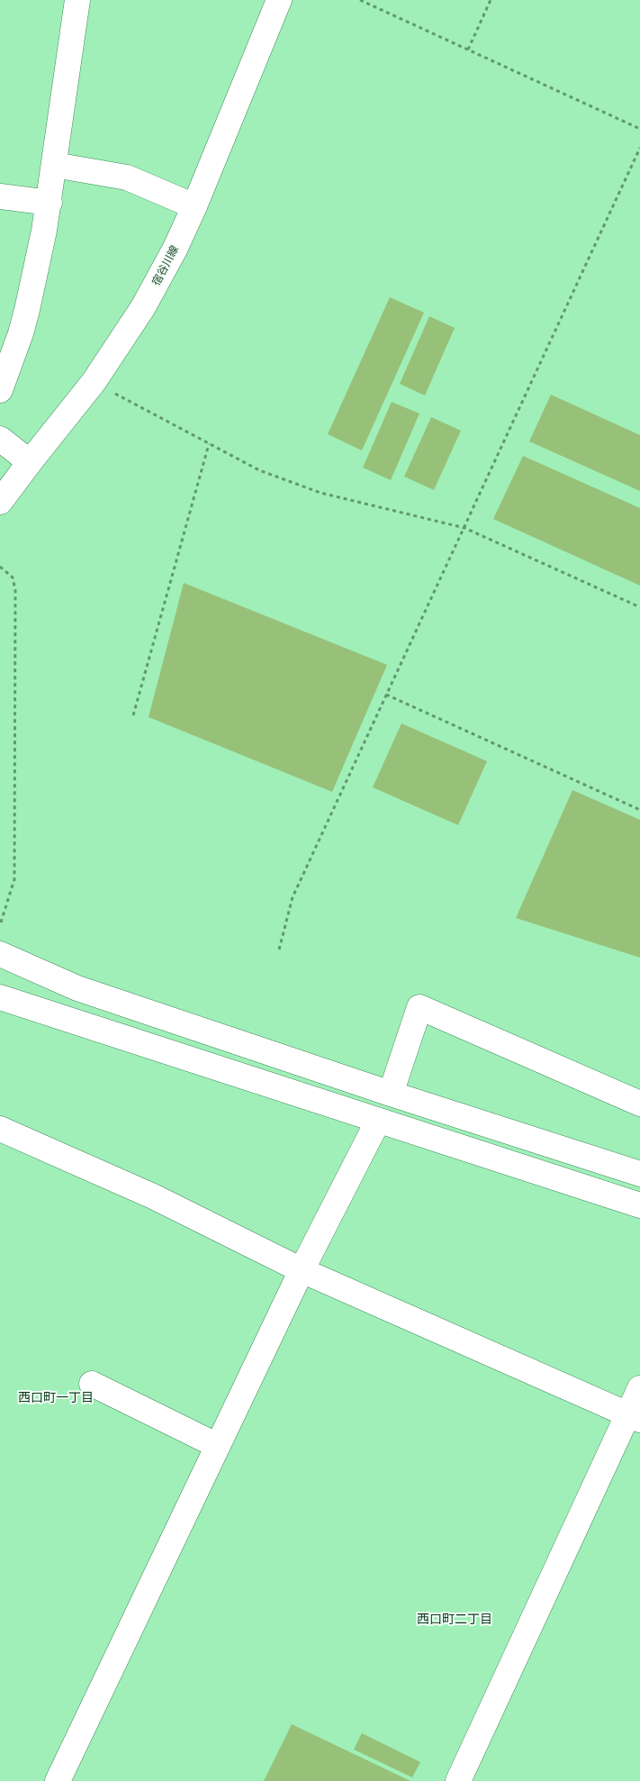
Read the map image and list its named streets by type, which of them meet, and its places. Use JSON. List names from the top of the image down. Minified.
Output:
{"streets":{"street":["宿谷川線"]},"districts":["西口町一丁目","西口町二丁目"]}
